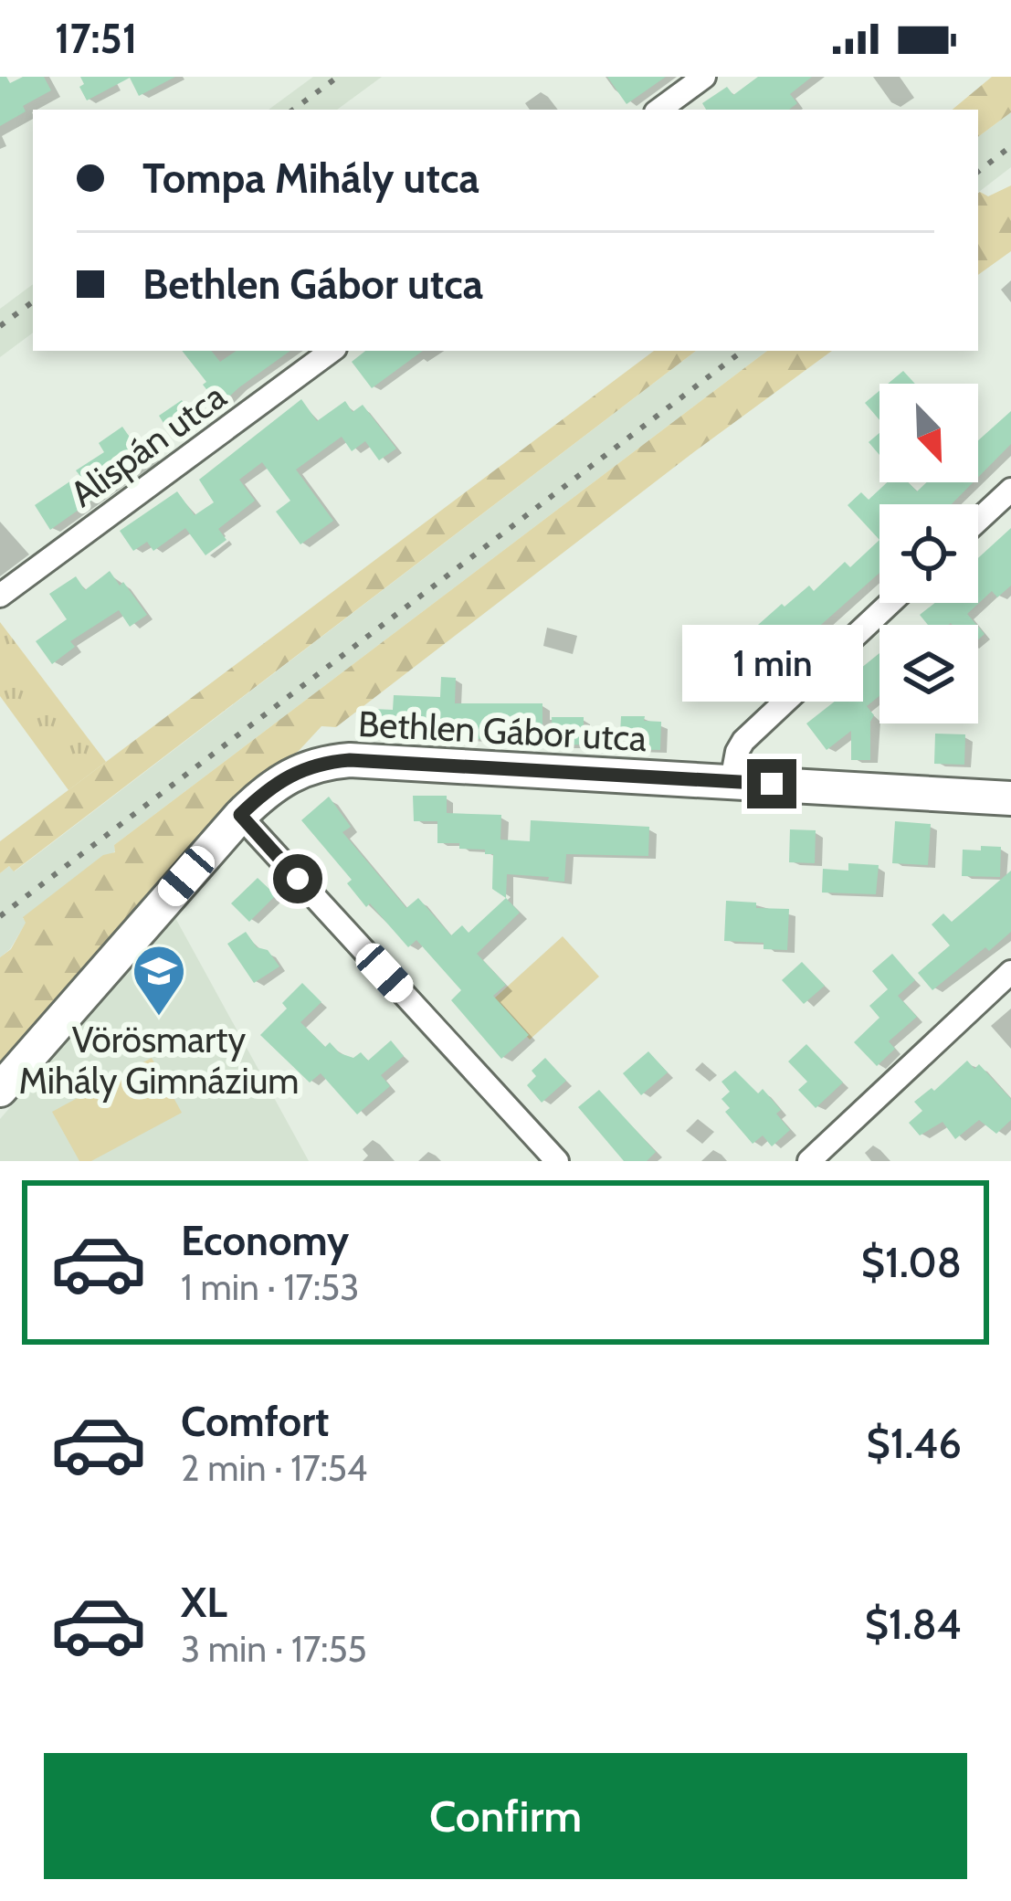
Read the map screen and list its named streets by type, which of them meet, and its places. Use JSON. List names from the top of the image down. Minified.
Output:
{"streets":{"street":["Alispán utca","Bethlen Gábor utca"]},"places":{"school or university":["Vörösmarty Mihály Gimnázium"]},"north":"bottom right","page":{"status":"17:51","banner":["Tompa Mihály utca","Bethlen Gábor utca"],"bubble":"1 min","list":[{"name":"Economy","note":"1 min · 17:53","value":"$1.08"},{"name":"Comfort","note":"2 min · 17:54","value":"$1.46"},{"name":"XL","note":"3 min · 17:55","value":"$1.84"}],"buttons":"Confirm"}}
